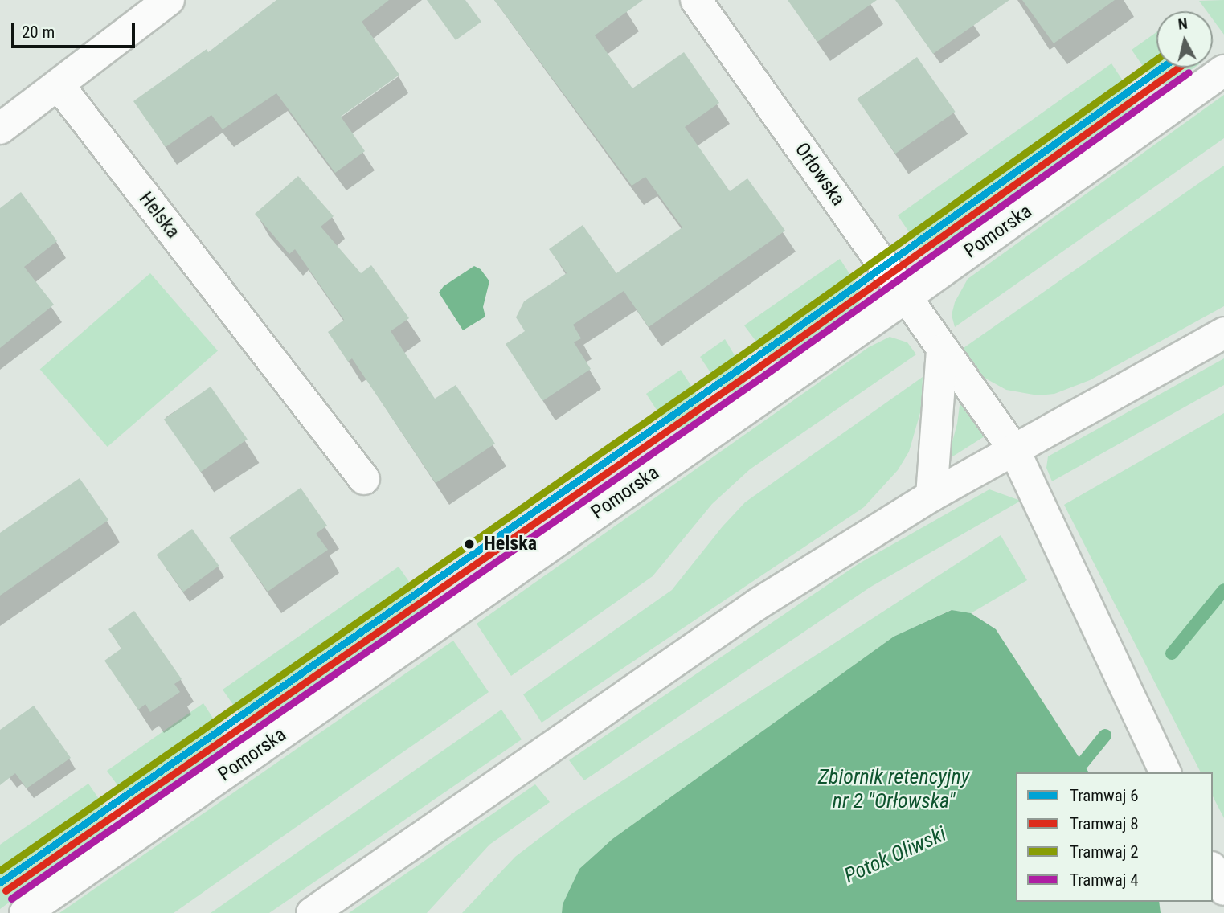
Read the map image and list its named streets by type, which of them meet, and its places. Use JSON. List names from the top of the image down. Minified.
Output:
{"streets":{"street":["Orłowska","Helska","Pomorska"]},"crossings":[["Orłowska","Pomorska"]],"water":["Zbiornik retencyjny nr 2 \"Orłowska\"","Potok Oliwski"],"places":["Helska"],"lines":["tram line 2","tram line 6","tram line 8","tram line 4"],"legend":["Tramwaj 6","Tramwaj 8","Tramwaj 2","Tramwaj 4"],"scale_bar":"20 m","north":"top"}
